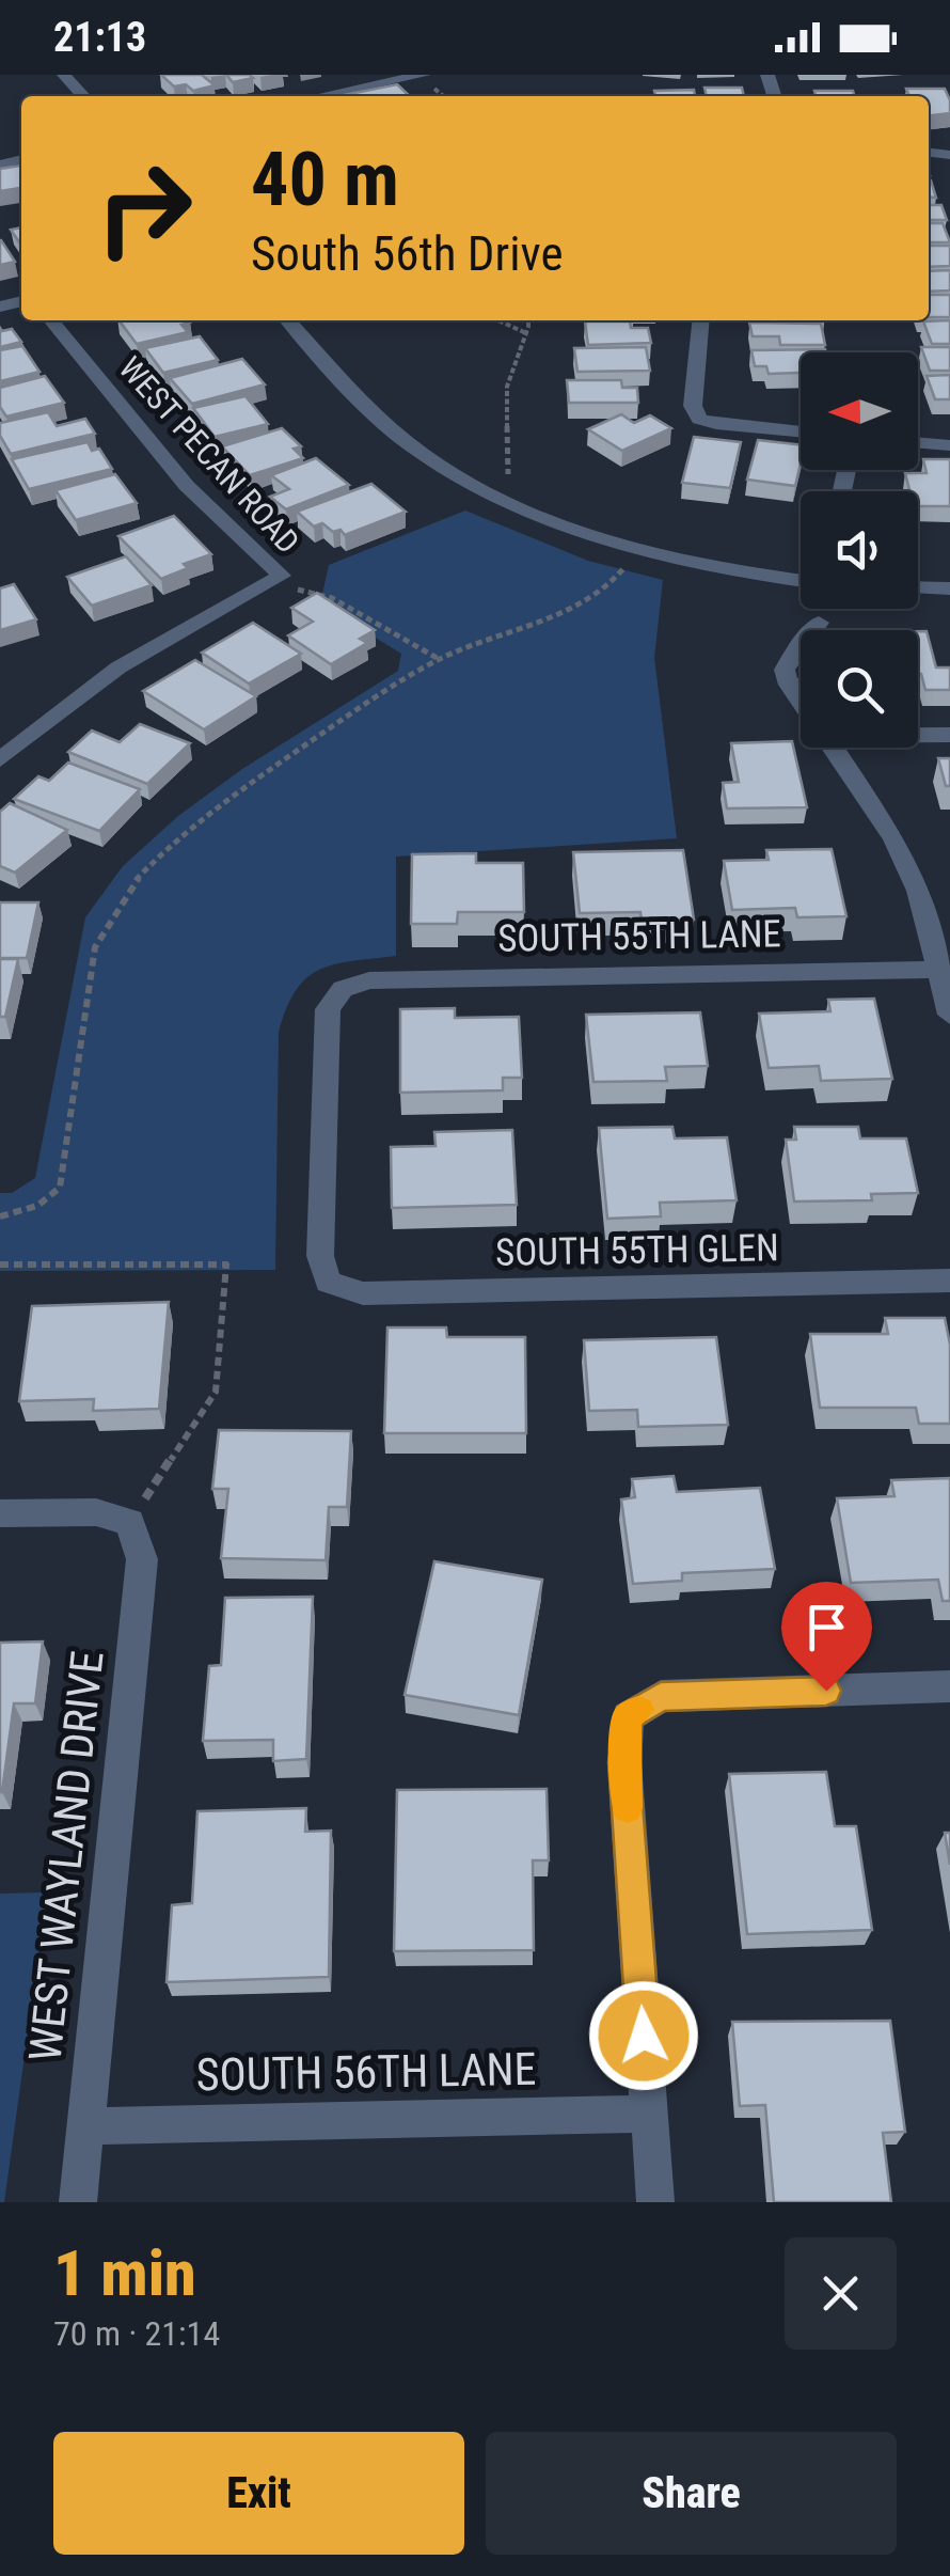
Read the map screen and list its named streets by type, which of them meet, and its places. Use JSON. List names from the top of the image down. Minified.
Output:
{"streets":{"street":["WEST PECAN ROAD","SOUTH 55TH LANE","SOUTH 55TH GLEN","WEST WAYLAND DRIVE","SOUTH 56TH LANE"]},"crossings":[["SOUTH 55TH LANE","SOUTH 55TH GLEN"],["WEST WAYLAND DRIVE","SOUTH 56TH LANE"]],"north":"left","page":{"status":"21:13","turn":["40 m","South 56th Drive"],"heading":["1 min","70 m · 21:14"],"buttons":["Exit","Share"]}}
